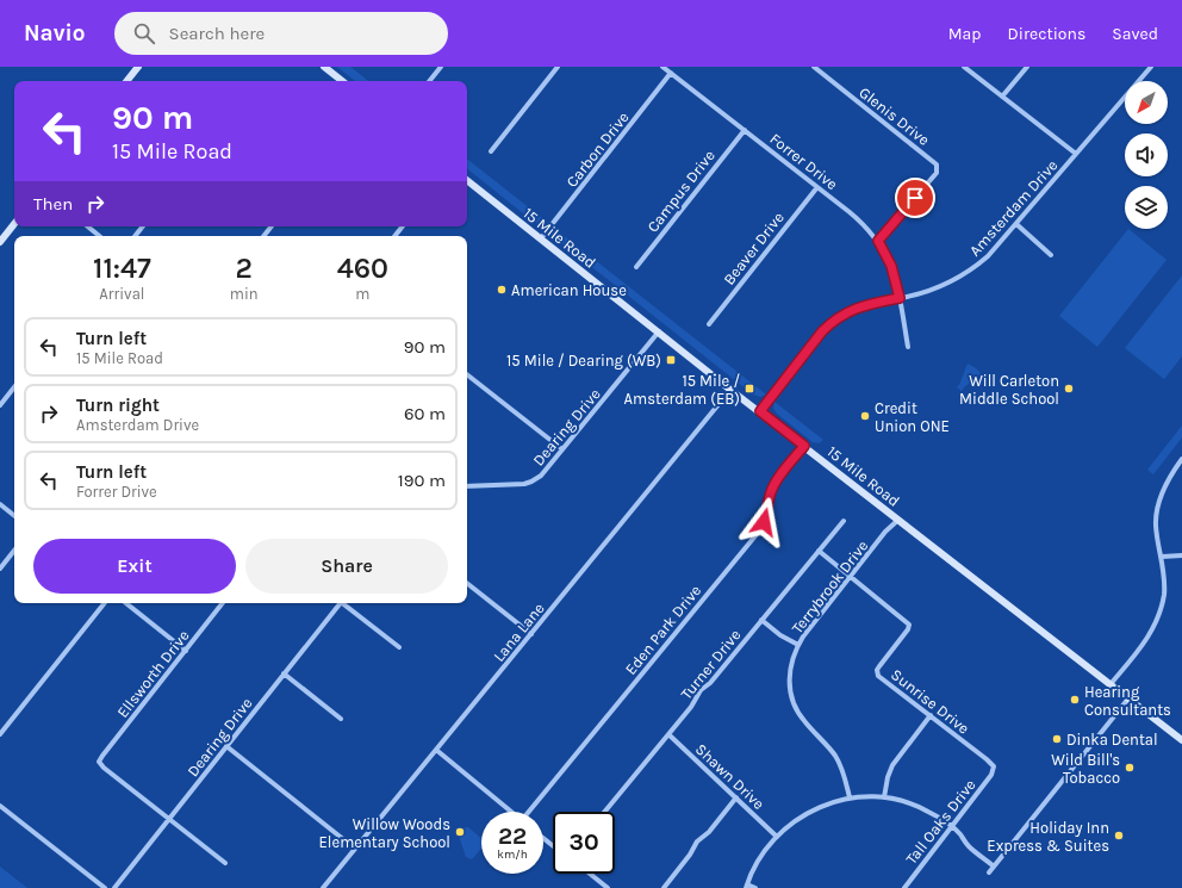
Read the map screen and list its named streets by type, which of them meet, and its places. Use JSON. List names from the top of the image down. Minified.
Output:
{"streets":{"main road":["15 Mile Road"],"street":["Glenis Drive","Carbon Drive","Forrer Drive","Campus Drive","Amsterdam Drive","Beaver Drive","Dearing Drive","Terrybrook Drive","Eden Park Drive","Lana Lane","Turner Drive","Ellsworth Drive","Sunrise Drive","Shawn Drive","Tall Oaks Drive"]},"crossings":[["Glenis Drive","Forrer Drive"],["Carbon Drive","Forrer Drive"],["Carbon Drive","15 Mile Road"],["Forrer Drive","Campus Drive"],["Forrer Drive","Amsterdam Drive"],["Forrer Drive","Beaver Drive"],["Amsterdam Drive","15 Mile Road"],["15 Mile Road","Dearing Drive"],["15 Mile Road","Terrybrook Drive"],["15 Mile Road","Eden Park Drive"],["15 Mile Road","Lana Lane"],["Dearing Drive","Ellsworth Drive"],["Terrybrook Drive","Sunrise Drive"],["Turner Drive","Sunrise Drive"],["Turner Drive","Shawn Drive"],["Sunrise Drive","Tall Oaks Drive"]],"places":{"other":["American House","Will Carleton Middle School","Credit Union ONE","Hearing Consultants","Dinka Dental","Wild Bill's Tobacco","Willow Woods Elementary School","Holiday Inn Express & Suites"],"transit":["15 Mile / Dearing (WB)","15 Mile / Amsterdam (EB)"]},"north":"bottom left","page":{"header":"Navio","search":"Search here","nav":["Map","Directions","Saved"],"turn":["90 m","15 Mile Road"],"then":"Then","eta":["11:47","Arrival","2","min","460","m"],"list":[{"name":"Turn left","note":"15 Mile Road","value":"90 m"},{"name":"Turn right","note":"Amsterdam Drive","value":"60 m"},{"name":"Turn left","note":"Forrer Drive","value":"190 m"}],"buttons":["Exit","Share"],"speed":"22 km/h","limit":"30"}}
